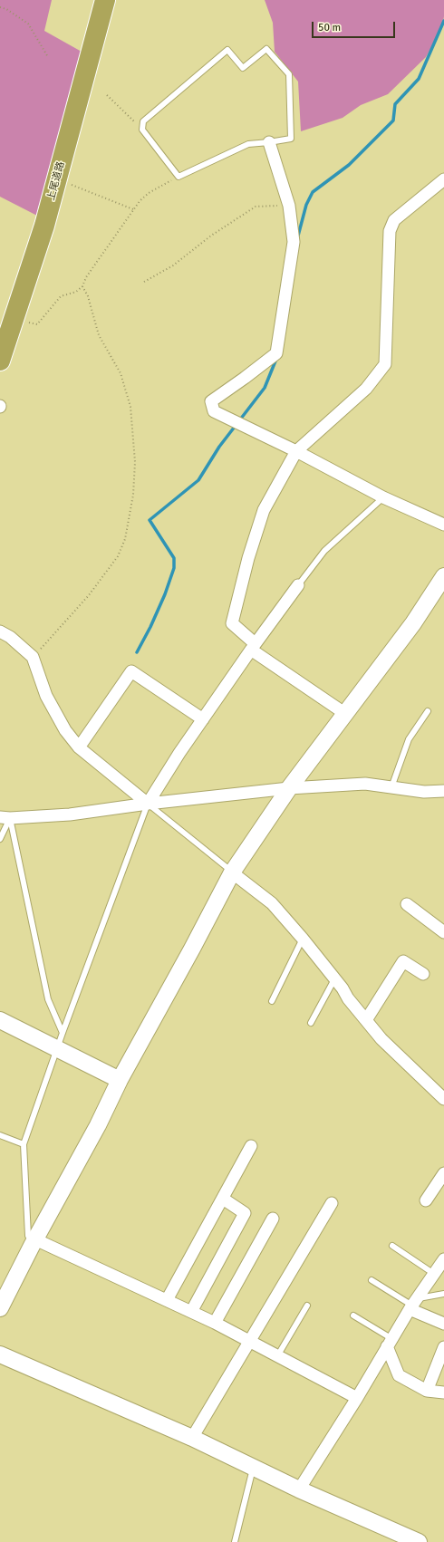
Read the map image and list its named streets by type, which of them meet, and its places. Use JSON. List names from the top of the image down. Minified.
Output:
{"streets":{"highway":["上尾道路"]},"scale_bar":"50 m"}
